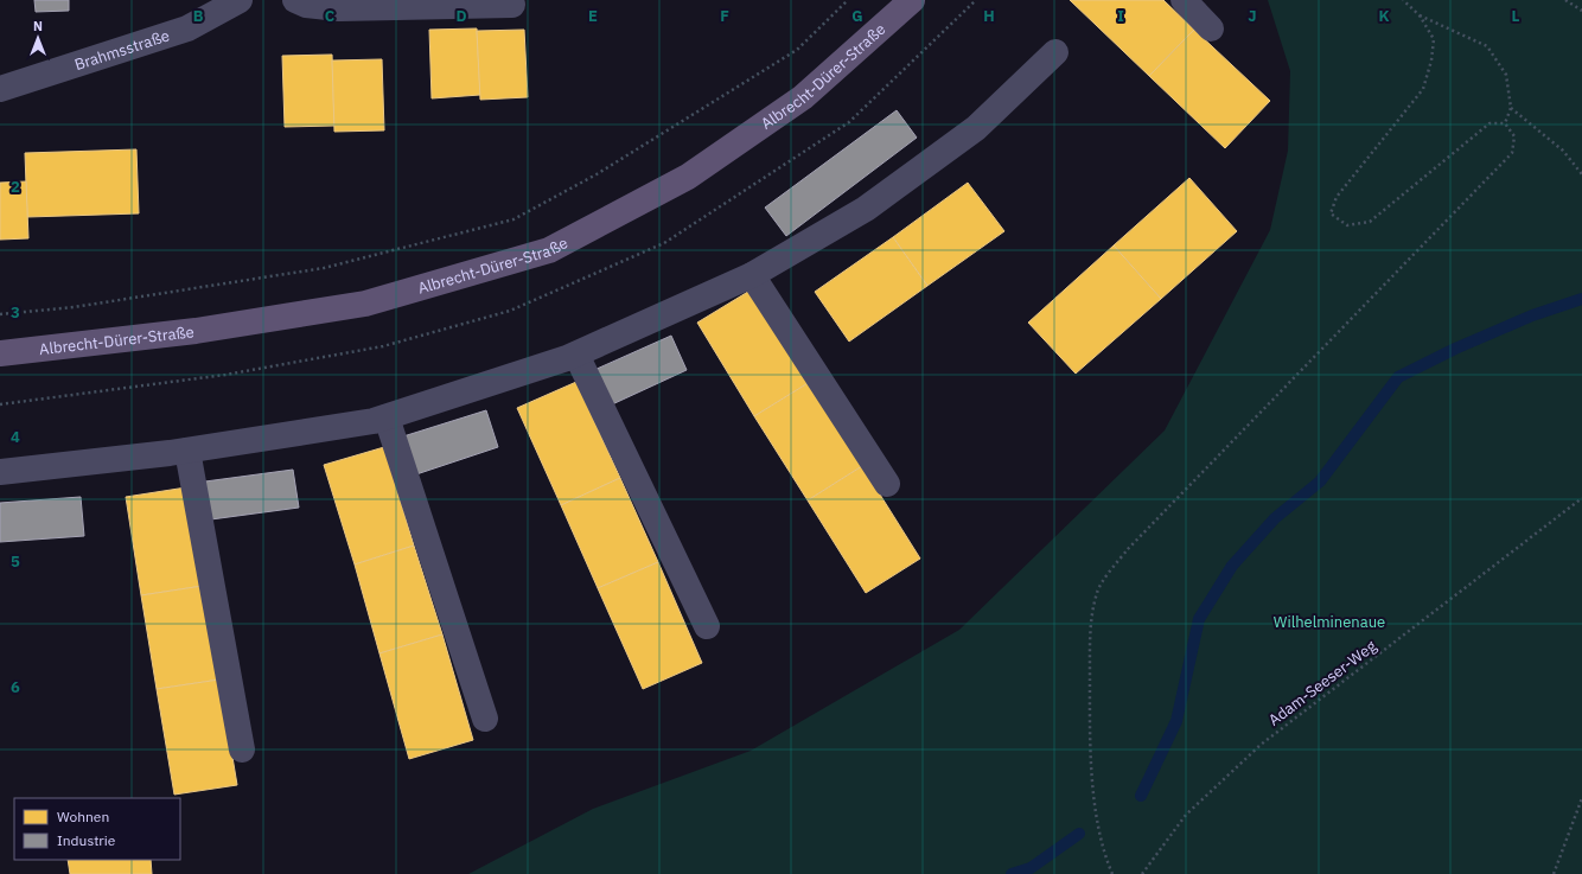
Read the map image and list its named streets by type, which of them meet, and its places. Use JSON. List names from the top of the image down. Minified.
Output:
{"streets":{"main road":["Albrecht-Dürer-Straße"],"street":["Brahmsstraße"],"path":["Adam-Seeser-Weg"]},"parks":["Wilhelminenaue"],"legend":["Wohnen","Industrie"],"north":"top","grid":{"columns":["B","C","D","E","F","G","H","I","J","K","L"],"rows":["2","3","4","5","6"]}}
